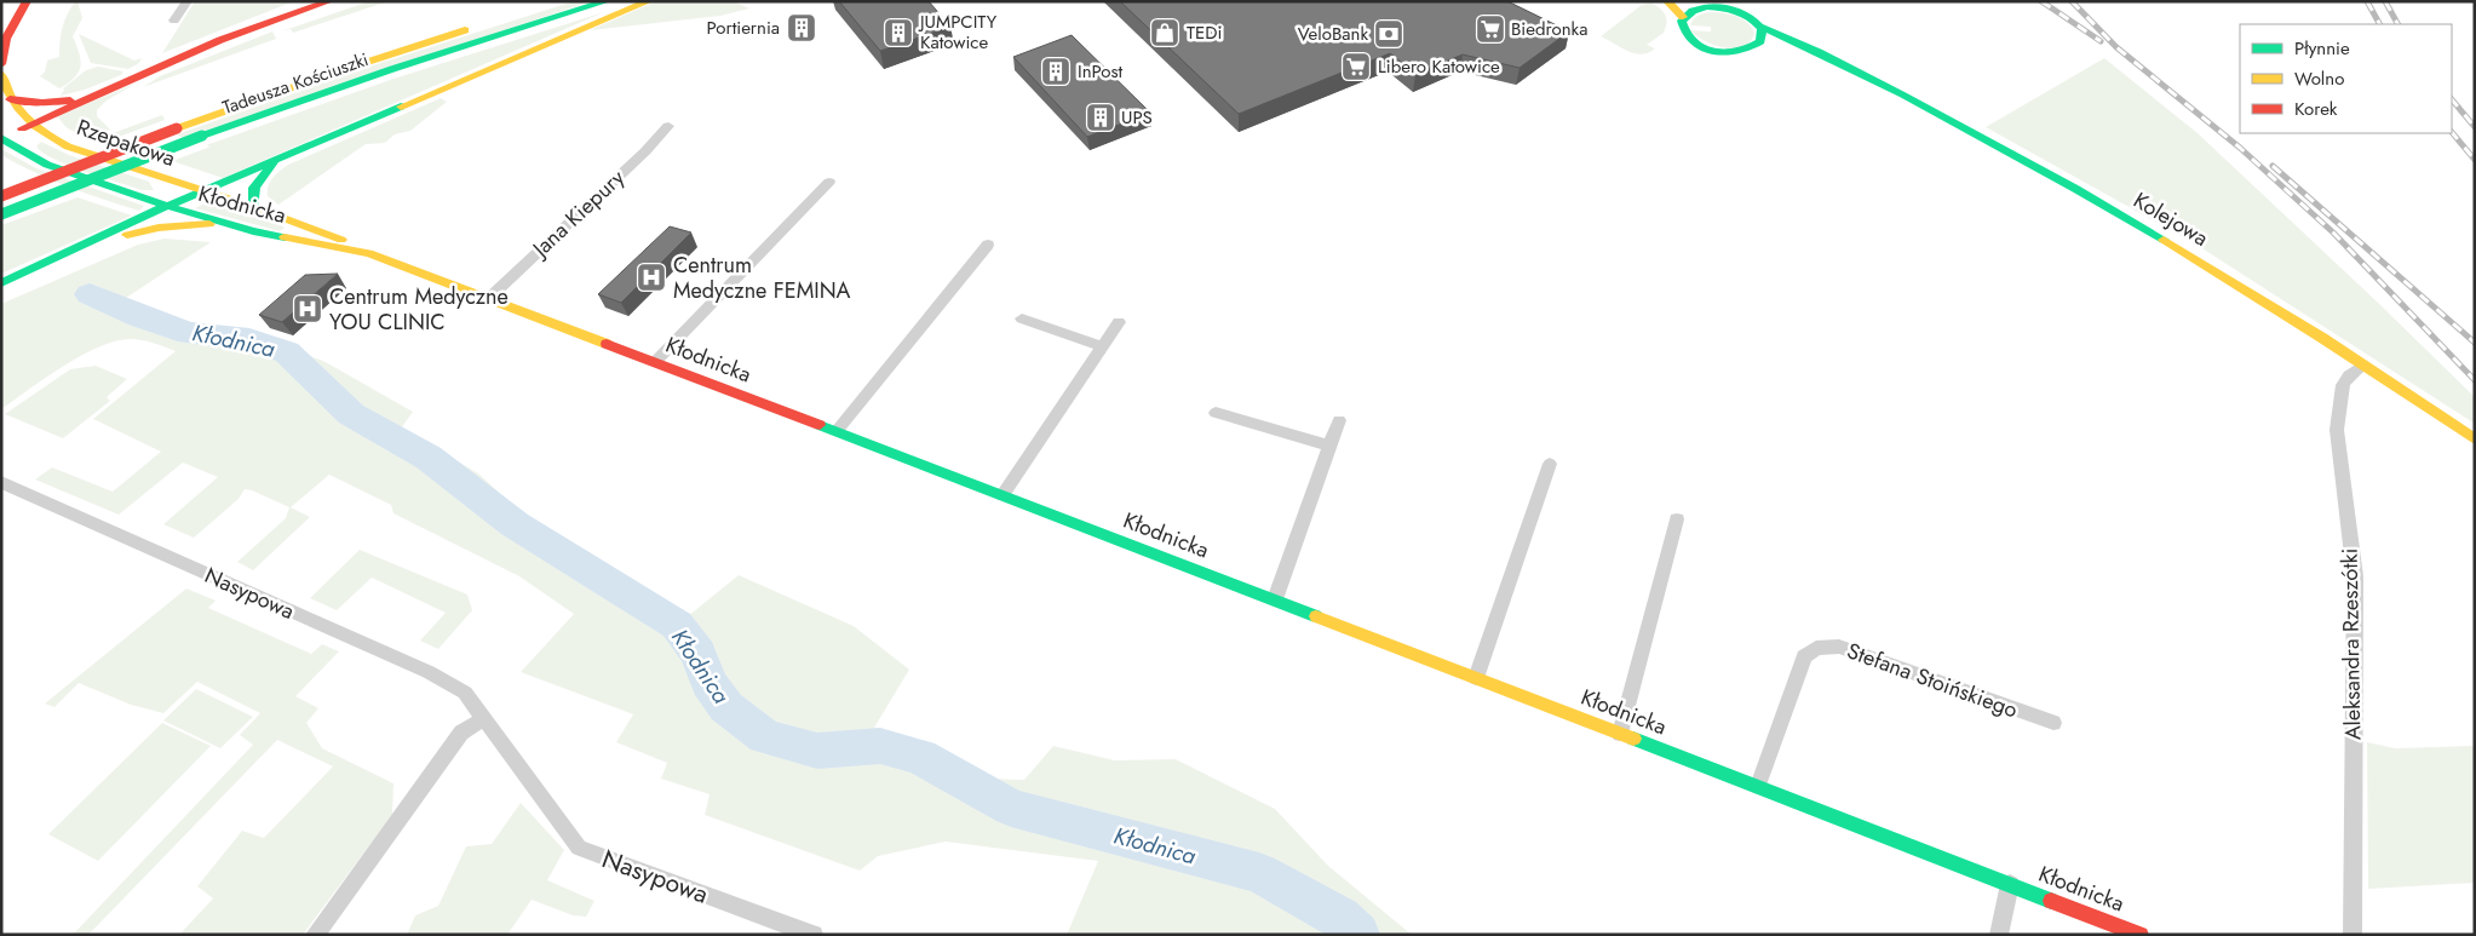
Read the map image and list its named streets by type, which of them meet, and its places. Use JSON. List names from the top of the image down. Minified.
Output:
{"streets":{"street":["Tadeusza Kościuszki","Rzepakowa","Kłodnicka","Jana Kiepury","Kolejowa","Nasypowa","Aleksandra Rzeszótki","Stefana Stoińskiego"]},"crossings":[["Rzepakowa","Kłodnicka"],["Kłodnicka","Jana Kiepury"],["Kłodnicka","Stefana Stoińskiego"],["Kolejowa","Aleksandra Rzeszótki"]],"water":["Kłodnica"],"places":{"building":["Portiernia","JUMPCITY Katowice","InPost","UPS"],"supermarket":["Biedronka","Libero Katowice"],"shop":["TEDi"],"bank":["VeloBank"],"hospital":["Centrum Medyczne FEMINA","Centrum Medyczne YOU CLINIC"]},"legend":["Płynnie","Wolno","Korek"]}
